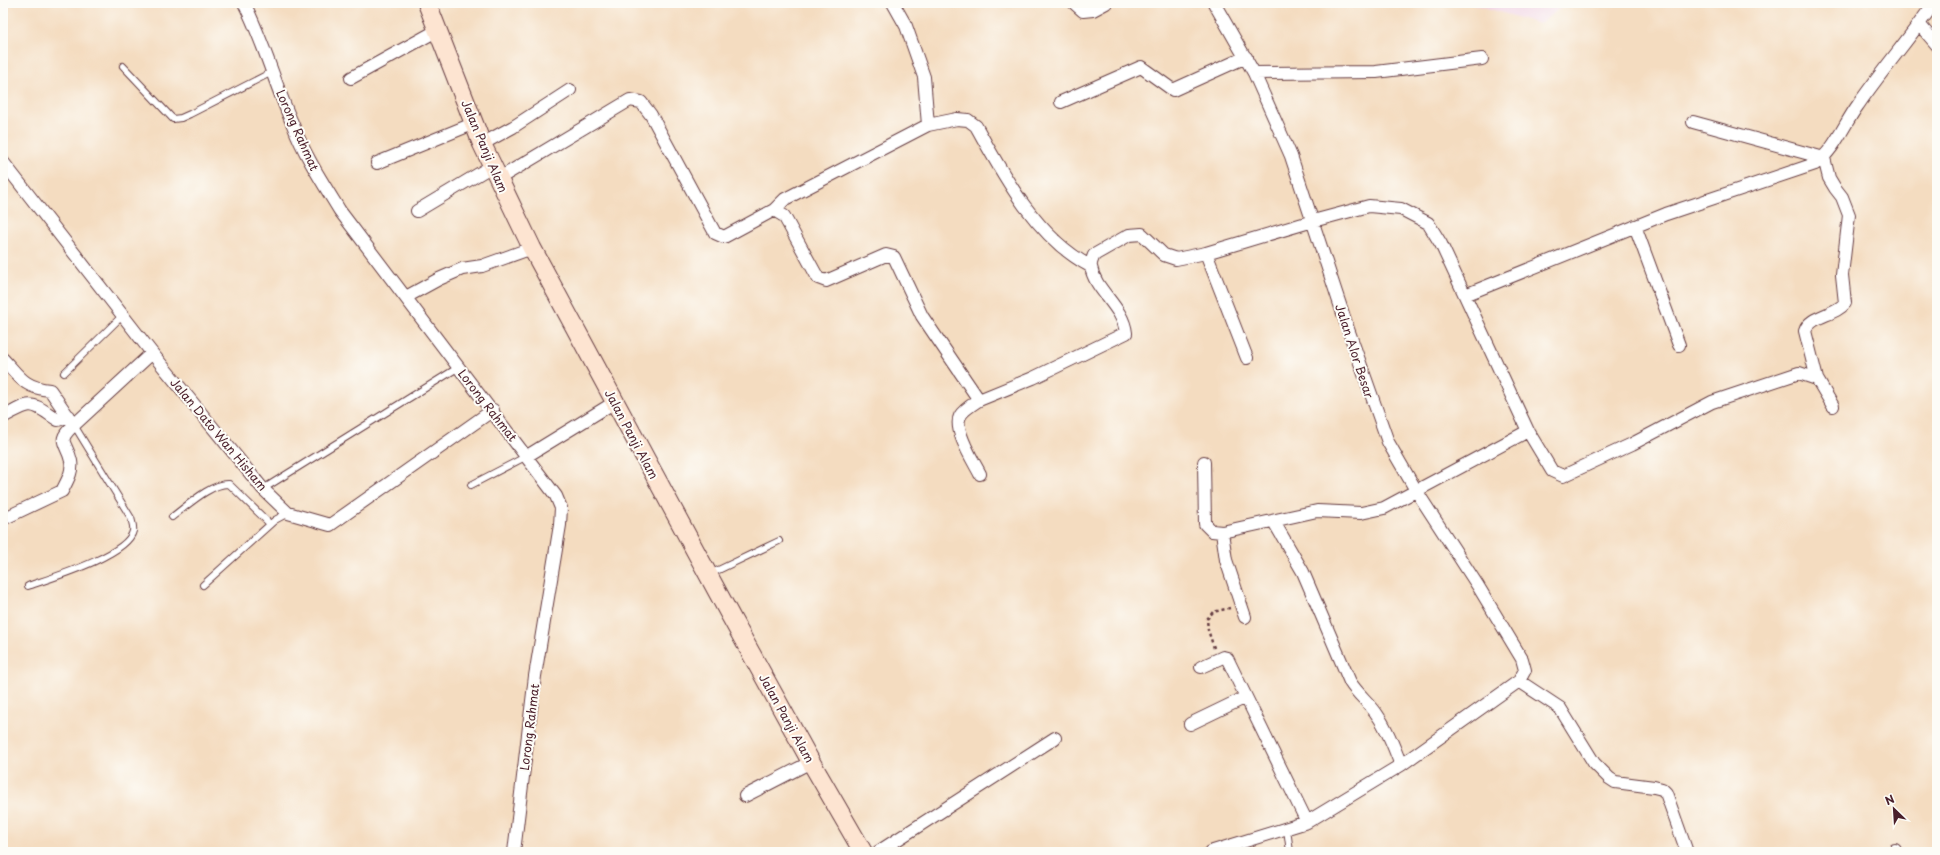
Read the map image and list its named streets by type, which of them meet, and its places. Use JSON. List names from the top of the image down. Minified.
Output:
{"streets":{"main road":["Jalan Panji Alam"],"street":["Lorong Rahmat","Jalan Alor Besar","Jalan Dato Wan Hisham"]},"crossings":[["Lorong Rahmat","Jalan Dato Wan Hisham"]],"north":"top left"}
